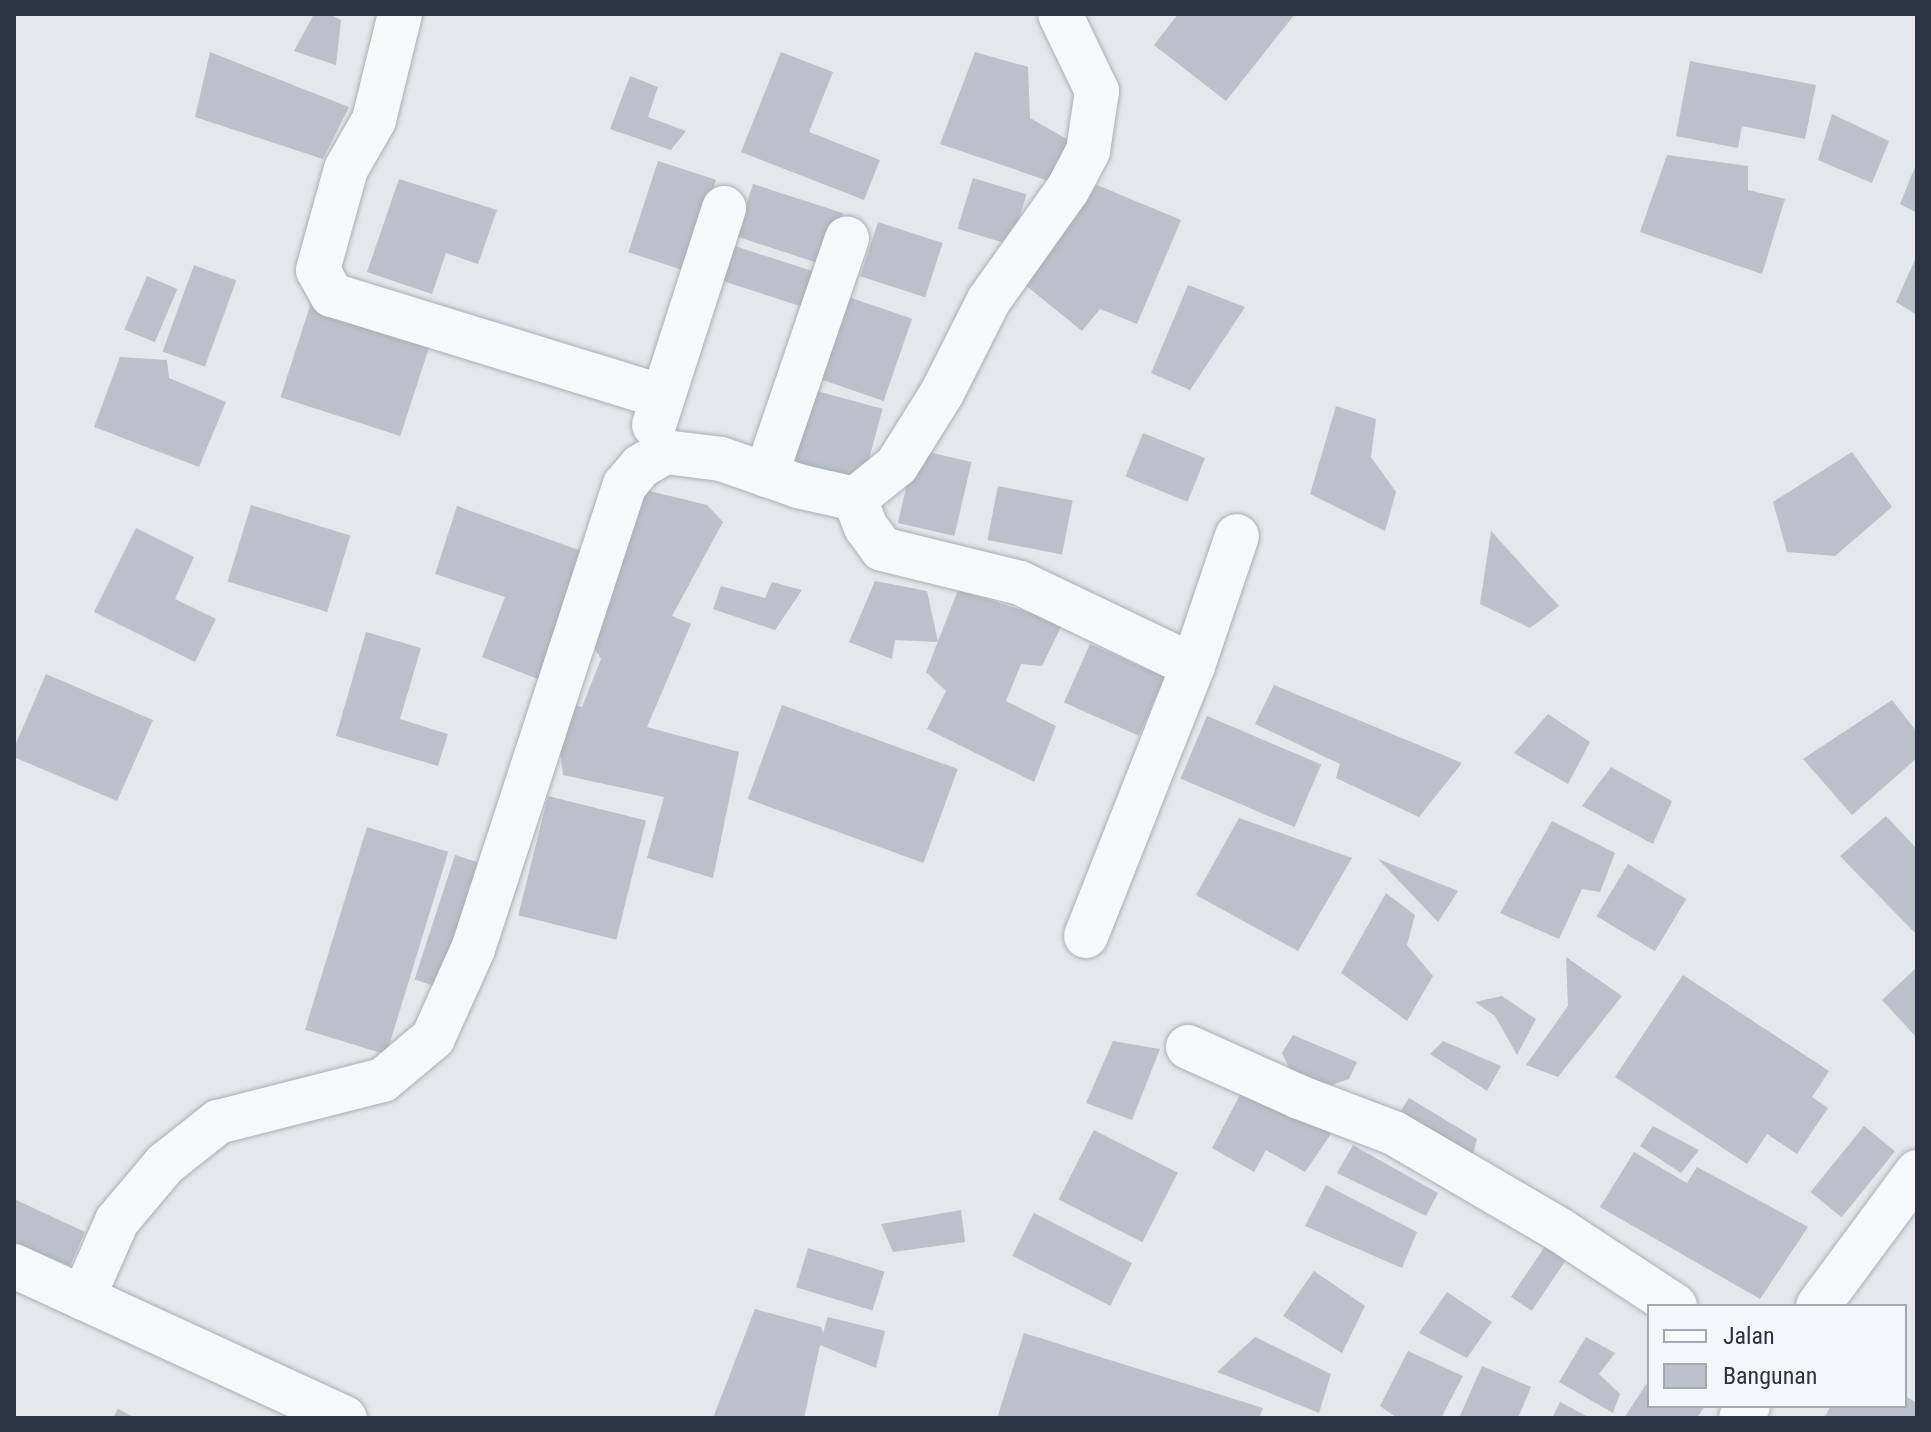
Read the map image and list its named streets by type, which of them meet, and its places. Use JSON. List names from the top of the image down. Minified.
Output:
{"legend":["Jalan","Bangunan"]}
